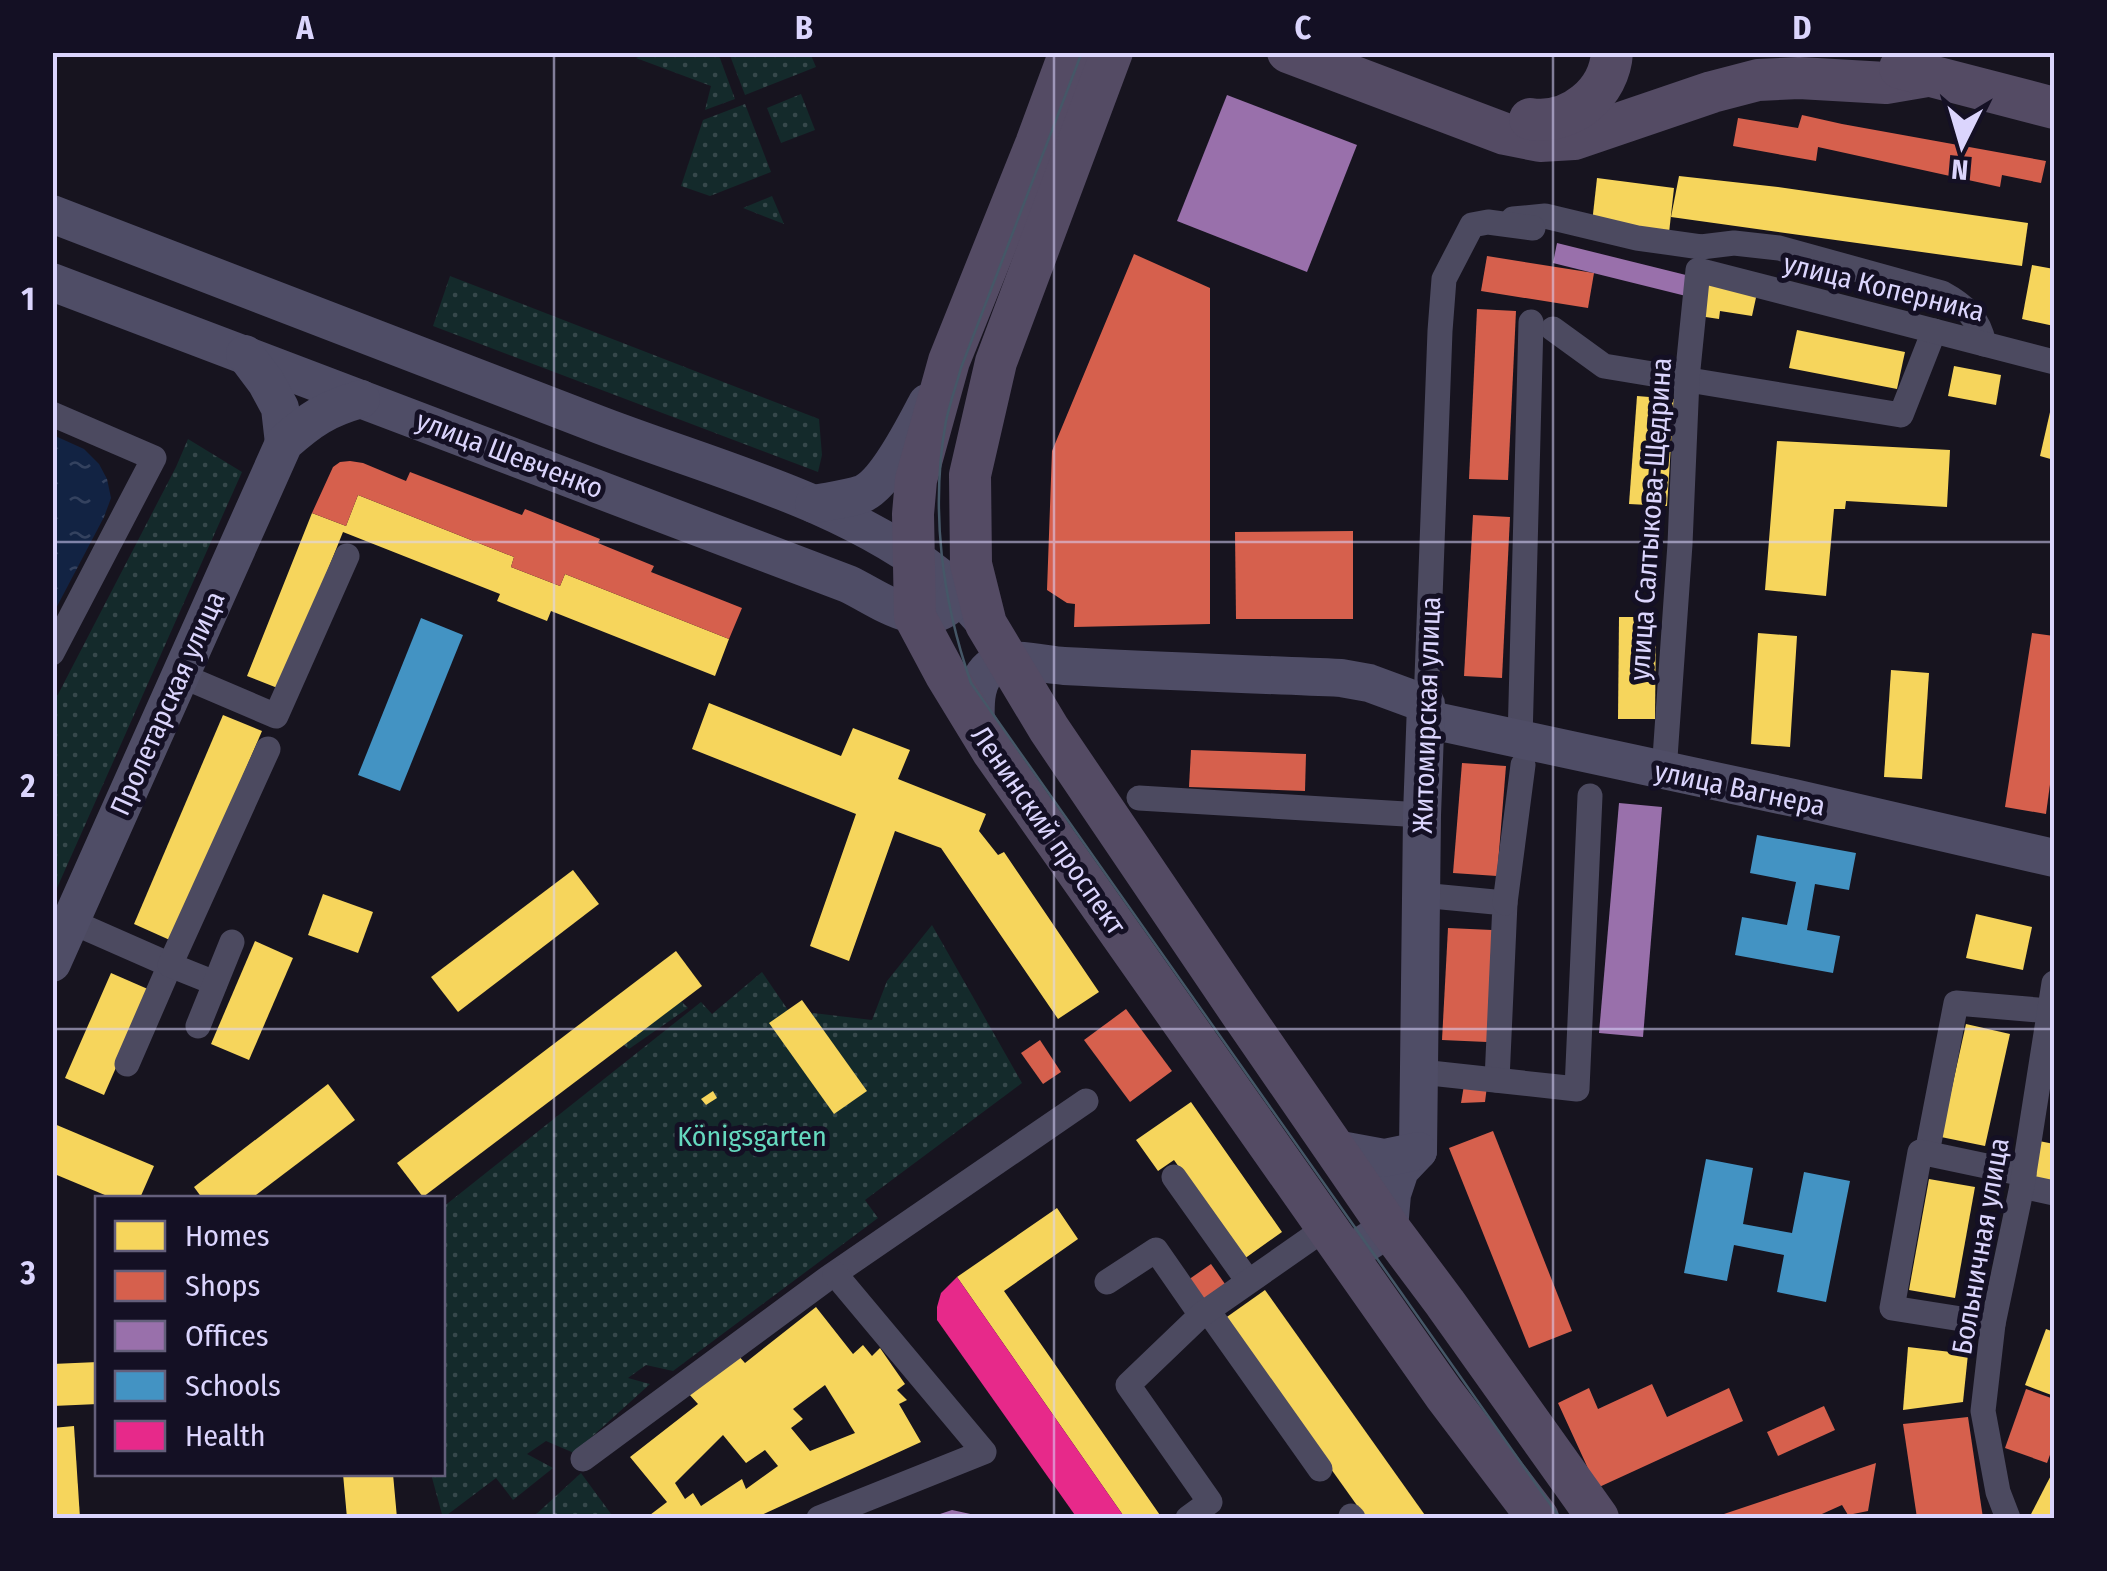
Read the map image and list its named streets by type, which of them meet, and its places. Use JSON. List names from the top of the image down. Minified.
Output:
{"streets":{"main road":["улица Шевченко","Пролетарская улица","Житомирская улица","улица Вагнера","Ленинский проспект"],"street":["улица Коперника","улица Салтыкова-Щедрина","Больничная улица"]},"crossings":[["улица Коперника","улица Салтыкова-Щедрина"],["улица Шевченко","Пролетарская улица"],["улица Шевченко","Ленинский проспект"],["улица Салтыкова-Щедрина","улица Вагнера"],["Житомирская улица","улица Вагнера"],["Житомирская улица","Ленинский проспект"],["улица Вагнера","Ленинский проспект"]],"parks":["Königsgarten"],"legend":["Homes","Shops","Offices","Schools","Health"],"north":"bottom","grid":{"columns":["A","B","C","D"],"rows":["1","2","3"]}}
